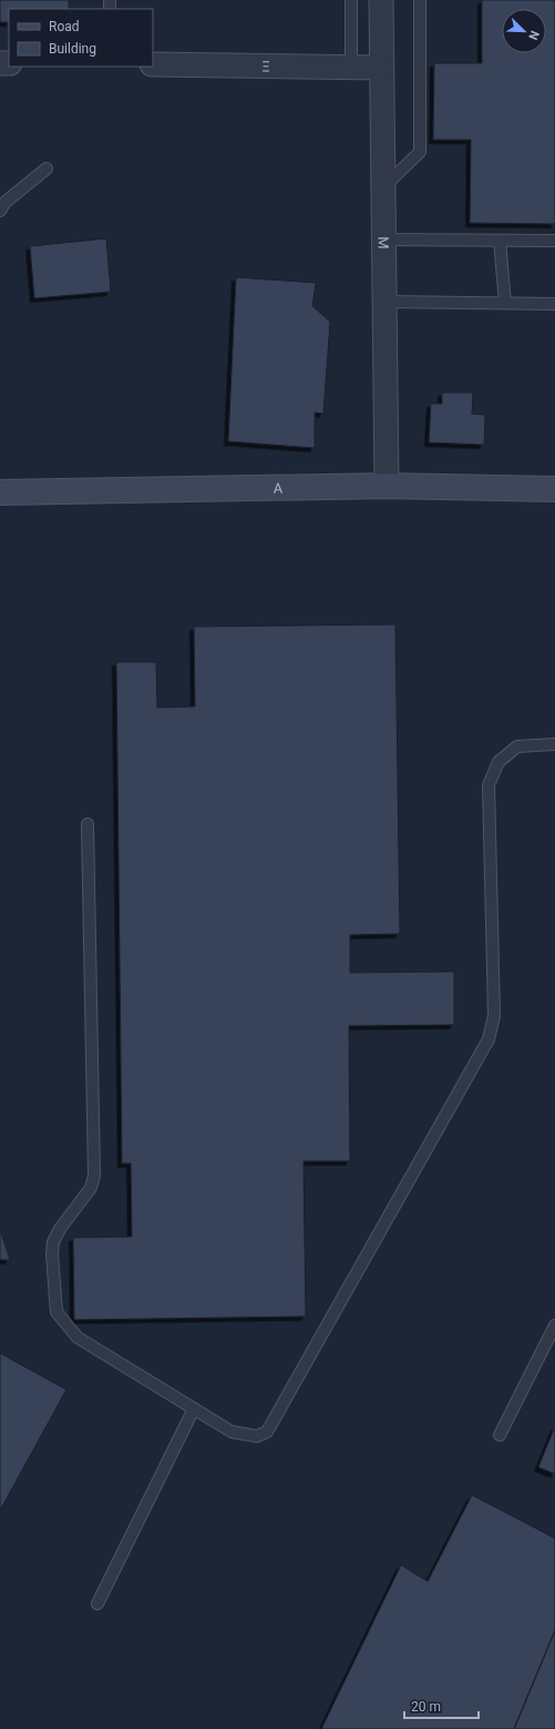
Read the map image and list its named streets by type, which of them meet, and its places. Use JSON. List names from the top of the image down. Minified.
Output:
{"streets":{"street":["Ξ","Μ","Α"]},"crossings":[["Ξ","Μ"],["Μ","Α"]],"legend":["Road","Building"],"scale_bar":"20 m","north":"bottom right"}
